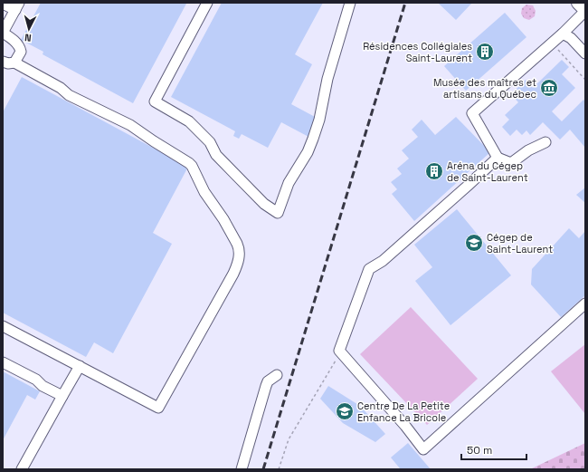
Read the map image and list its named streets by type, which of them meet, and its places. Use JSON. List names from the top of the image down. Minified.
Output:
{"places":{"building":["Résidences Collégiales Saint-Laurent","Aréna du Cégep de Saint-Laurent"],"museum":["Musée des maîtres et artisans du Québec"],"school or university":["Cégep de Saint-Laurent","Centre De La Petite Enfance La Bricole"]},"scale_bar":"50 m","north":"bottom"}
